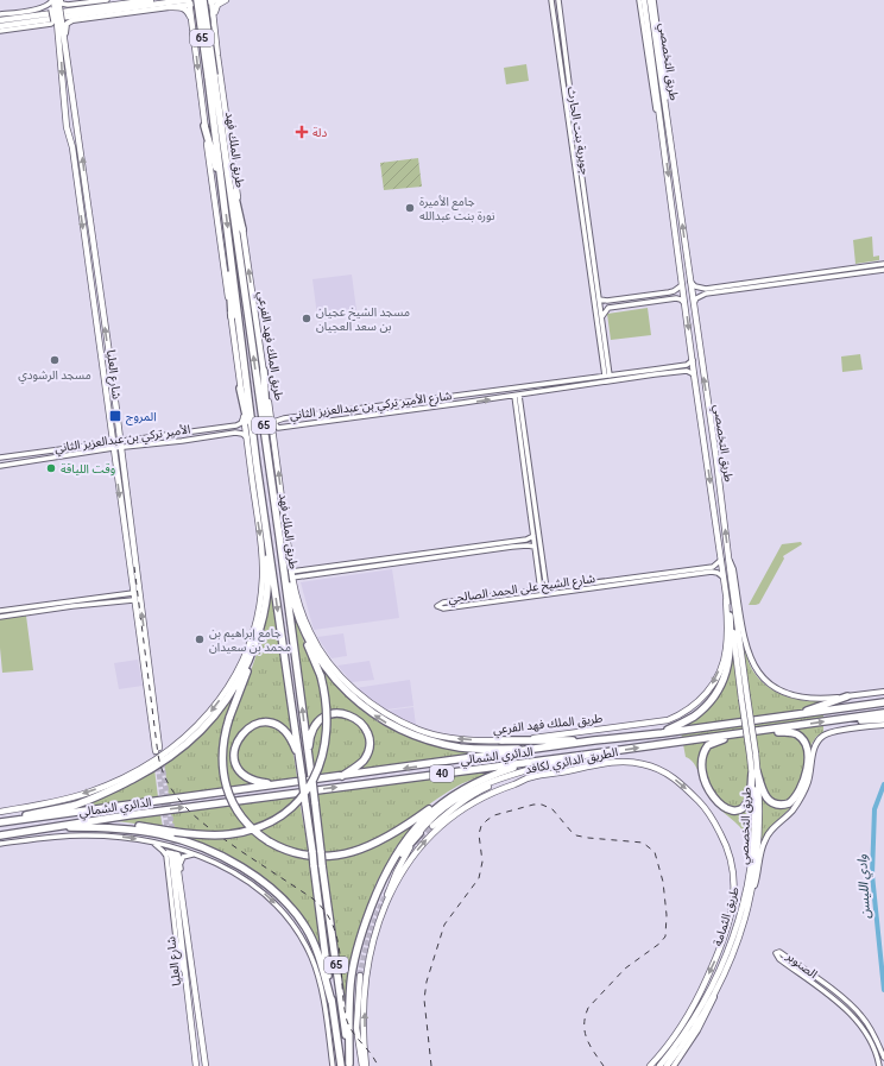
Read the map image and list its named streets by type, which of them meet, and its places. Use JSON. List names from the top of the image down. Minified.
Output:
{"streets":{"highway":["65","طريق الملك فهد","الدائري الشمالي","40"],"main road":["طريق التخصصي","طريق الملك فهد الفرعي","شارع العليا","الطريق الدائري لكافد","طريق الثمامة"],"street":["جويرية بنت الحارث","شارع الأمير تركي بن عبدالعزيز الثاني","الأمير تركي بن عبدالعزيز الثاني","شارع الشيخ على الحمد الصالحي","الصنوبر"]},"crossings":[["65","طريق الملك فهد"],["65","الدائري الشمالي"],["طريق التخصصي","طريق الملك فهد الفرعي"],["طريق التخصصي","شارع الأمير تركي بن عبدالعزيز الثاني"],["طريق التخصصي","شارع الشيخ على الحمد الصالحي"],["طريق التخصصي","طريق الثمامة"],["جويرية بنت الحارث","شارع الأمير تركي بن عبدالعزيز الثاني"],["طريق الملك فهد الفرعي","شارع الأمير تركي بن عبدالعزيز الثاني"],["شارع العليا","الأمير تركي بن عبدالعزيز الثاني"],["الأمير تركي بن عبدالعزيز الثاني","الدائري الشمالي"]],"water":["وادي الليسن"],"places":{"health":["دلة"],"other":["جامع الأميرة نورة بنت عبدالله","مسجد الشيخ عجيان بن سعد العجيان","مسجد الرشودي","وقت اللياقة","جامع إبراهيم بن محمد بن سعيدان"],"transit":["المروج"]}}
